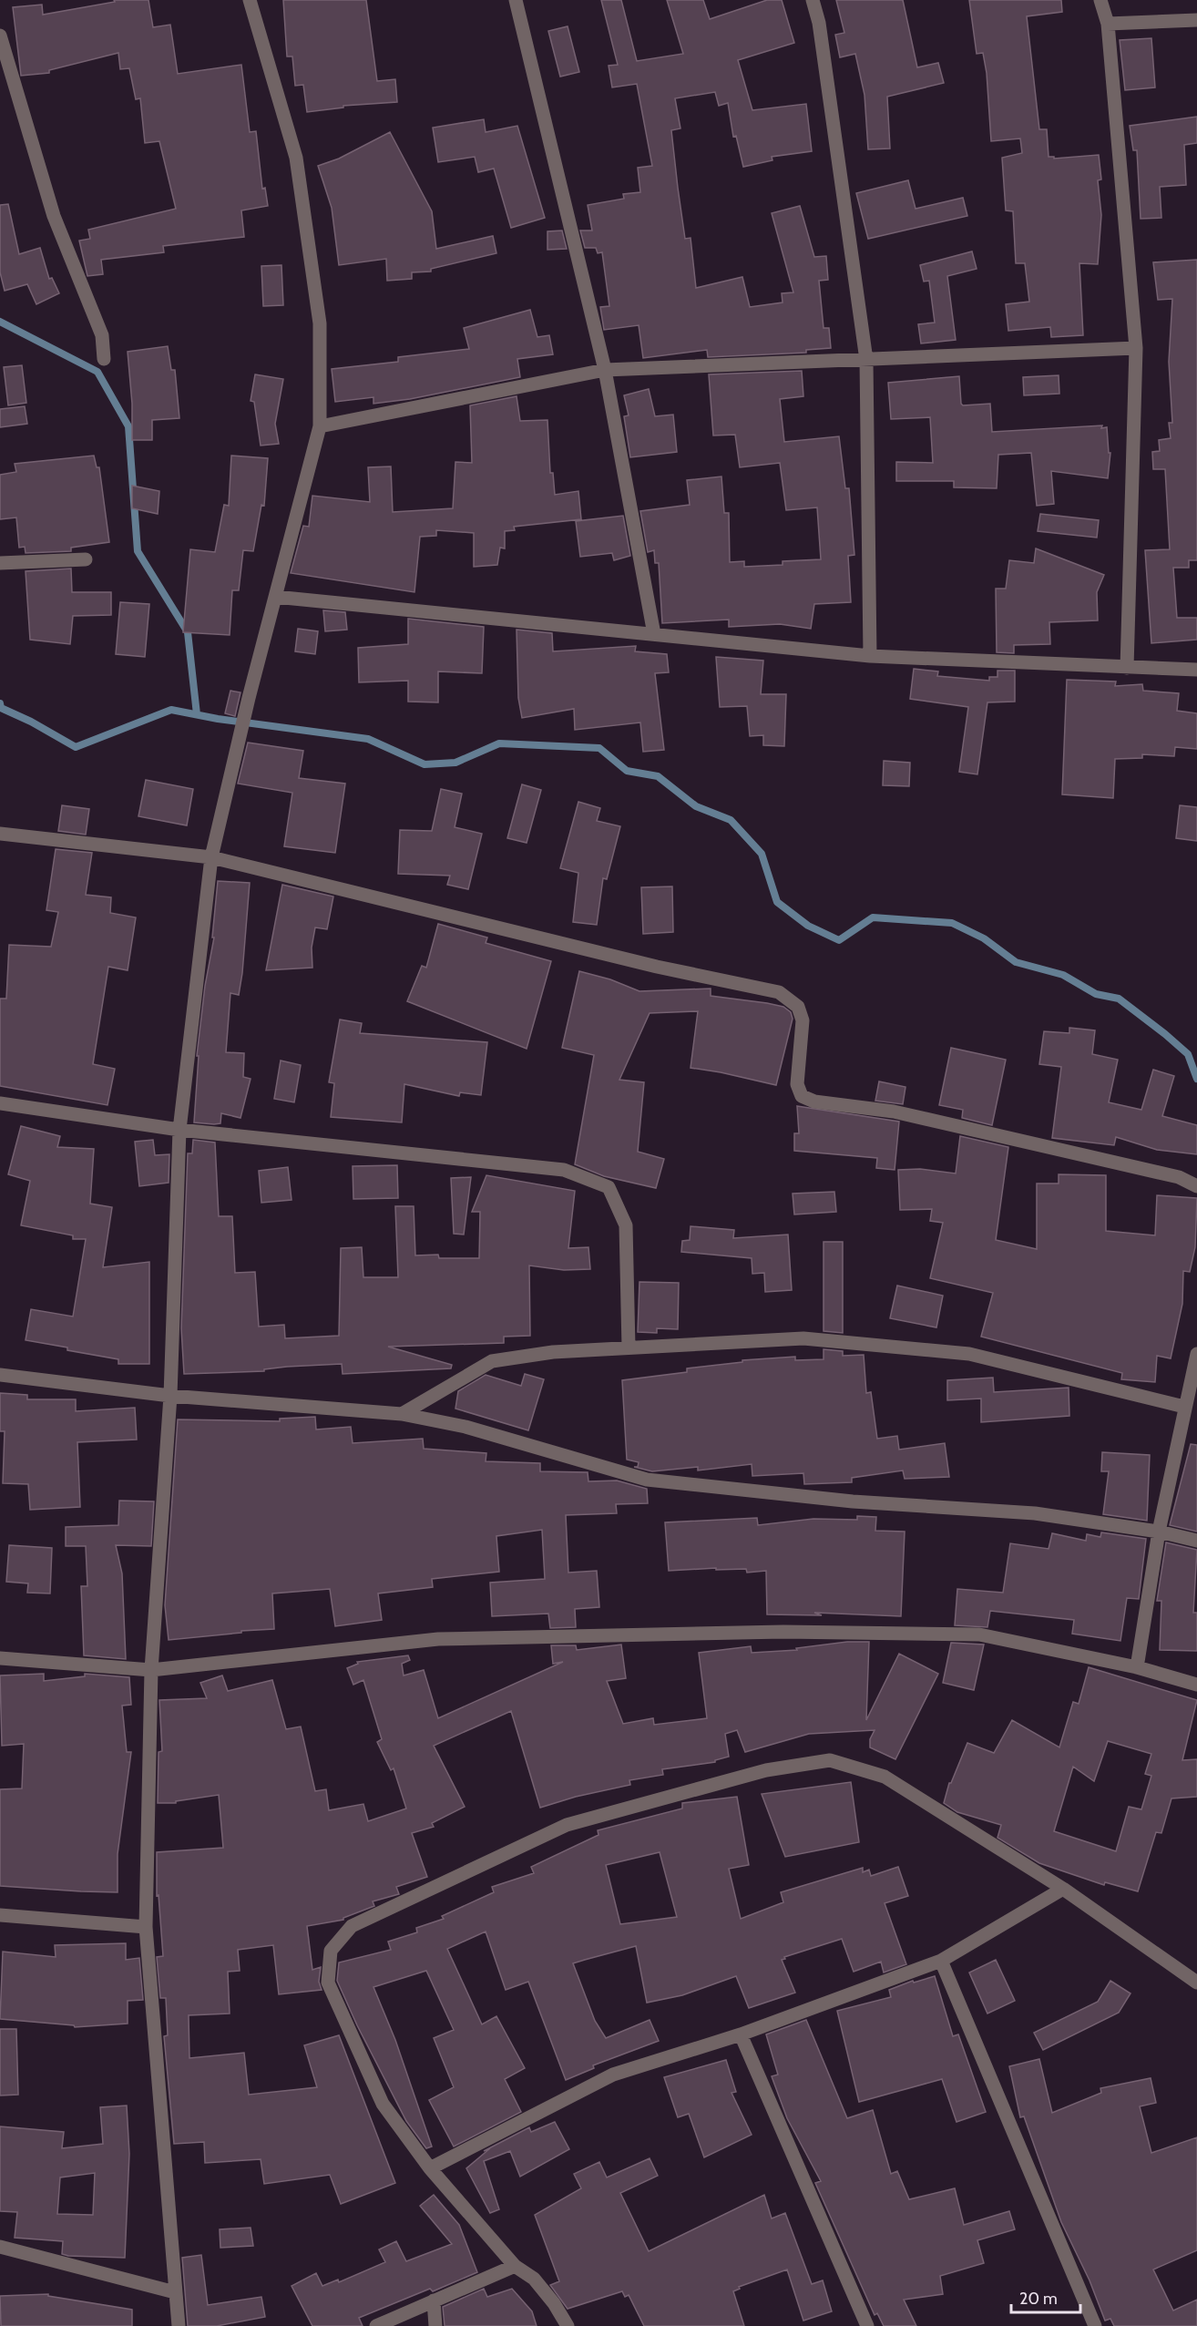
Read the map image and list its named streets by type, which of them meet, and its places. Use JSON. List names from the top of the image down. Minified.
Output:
{"scale_bar":"20 m"}
